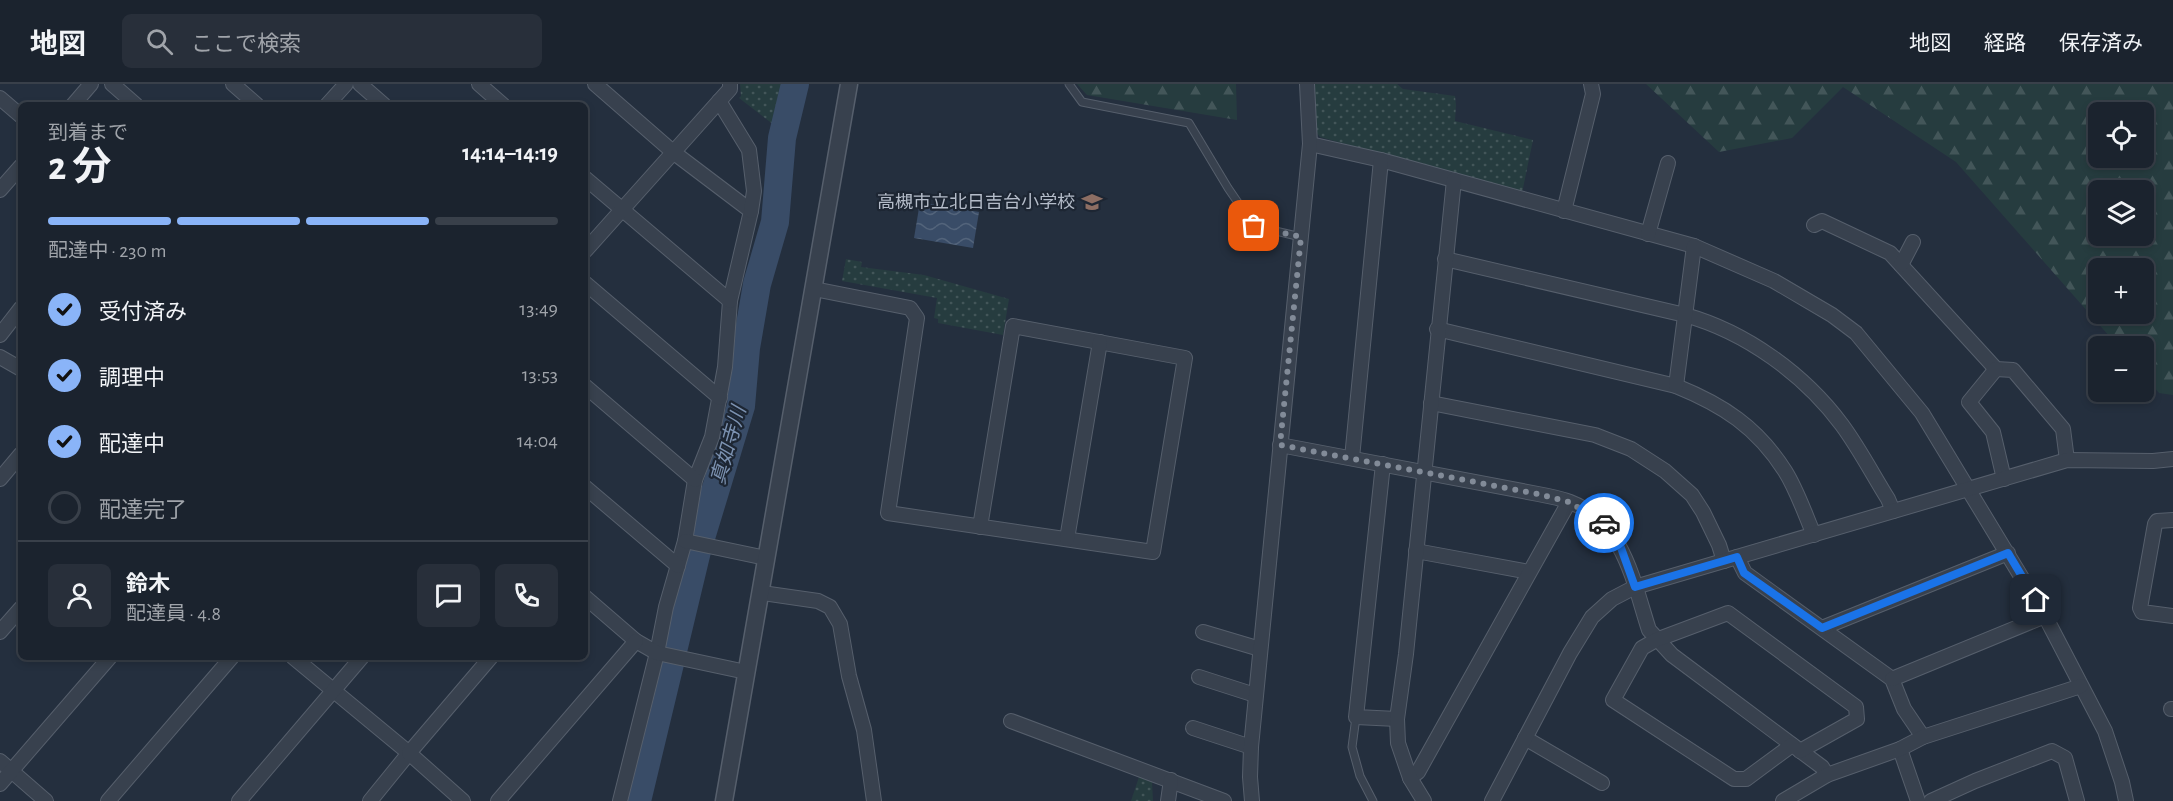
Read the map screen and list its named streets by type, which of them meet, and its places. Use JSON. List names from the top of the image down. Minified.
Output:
{"water":["真如寺川"],"places":{"school or university":["高槻市立北日吉台小学校"]},"page":{"header":"地図","search":"ここで検索","nav":["地図","経路","保存済み"],"map_buttons":["+","−"],"heading":["2 分","到着まで","14:14–14:19"],"panel":["鈴木","配達員 · 4.8"],"bar":"配達中 · 230 m","list":[["受付済み","13:49"],["調理中","13:53"],["配達中","14:04"],"配達完了"]}}
